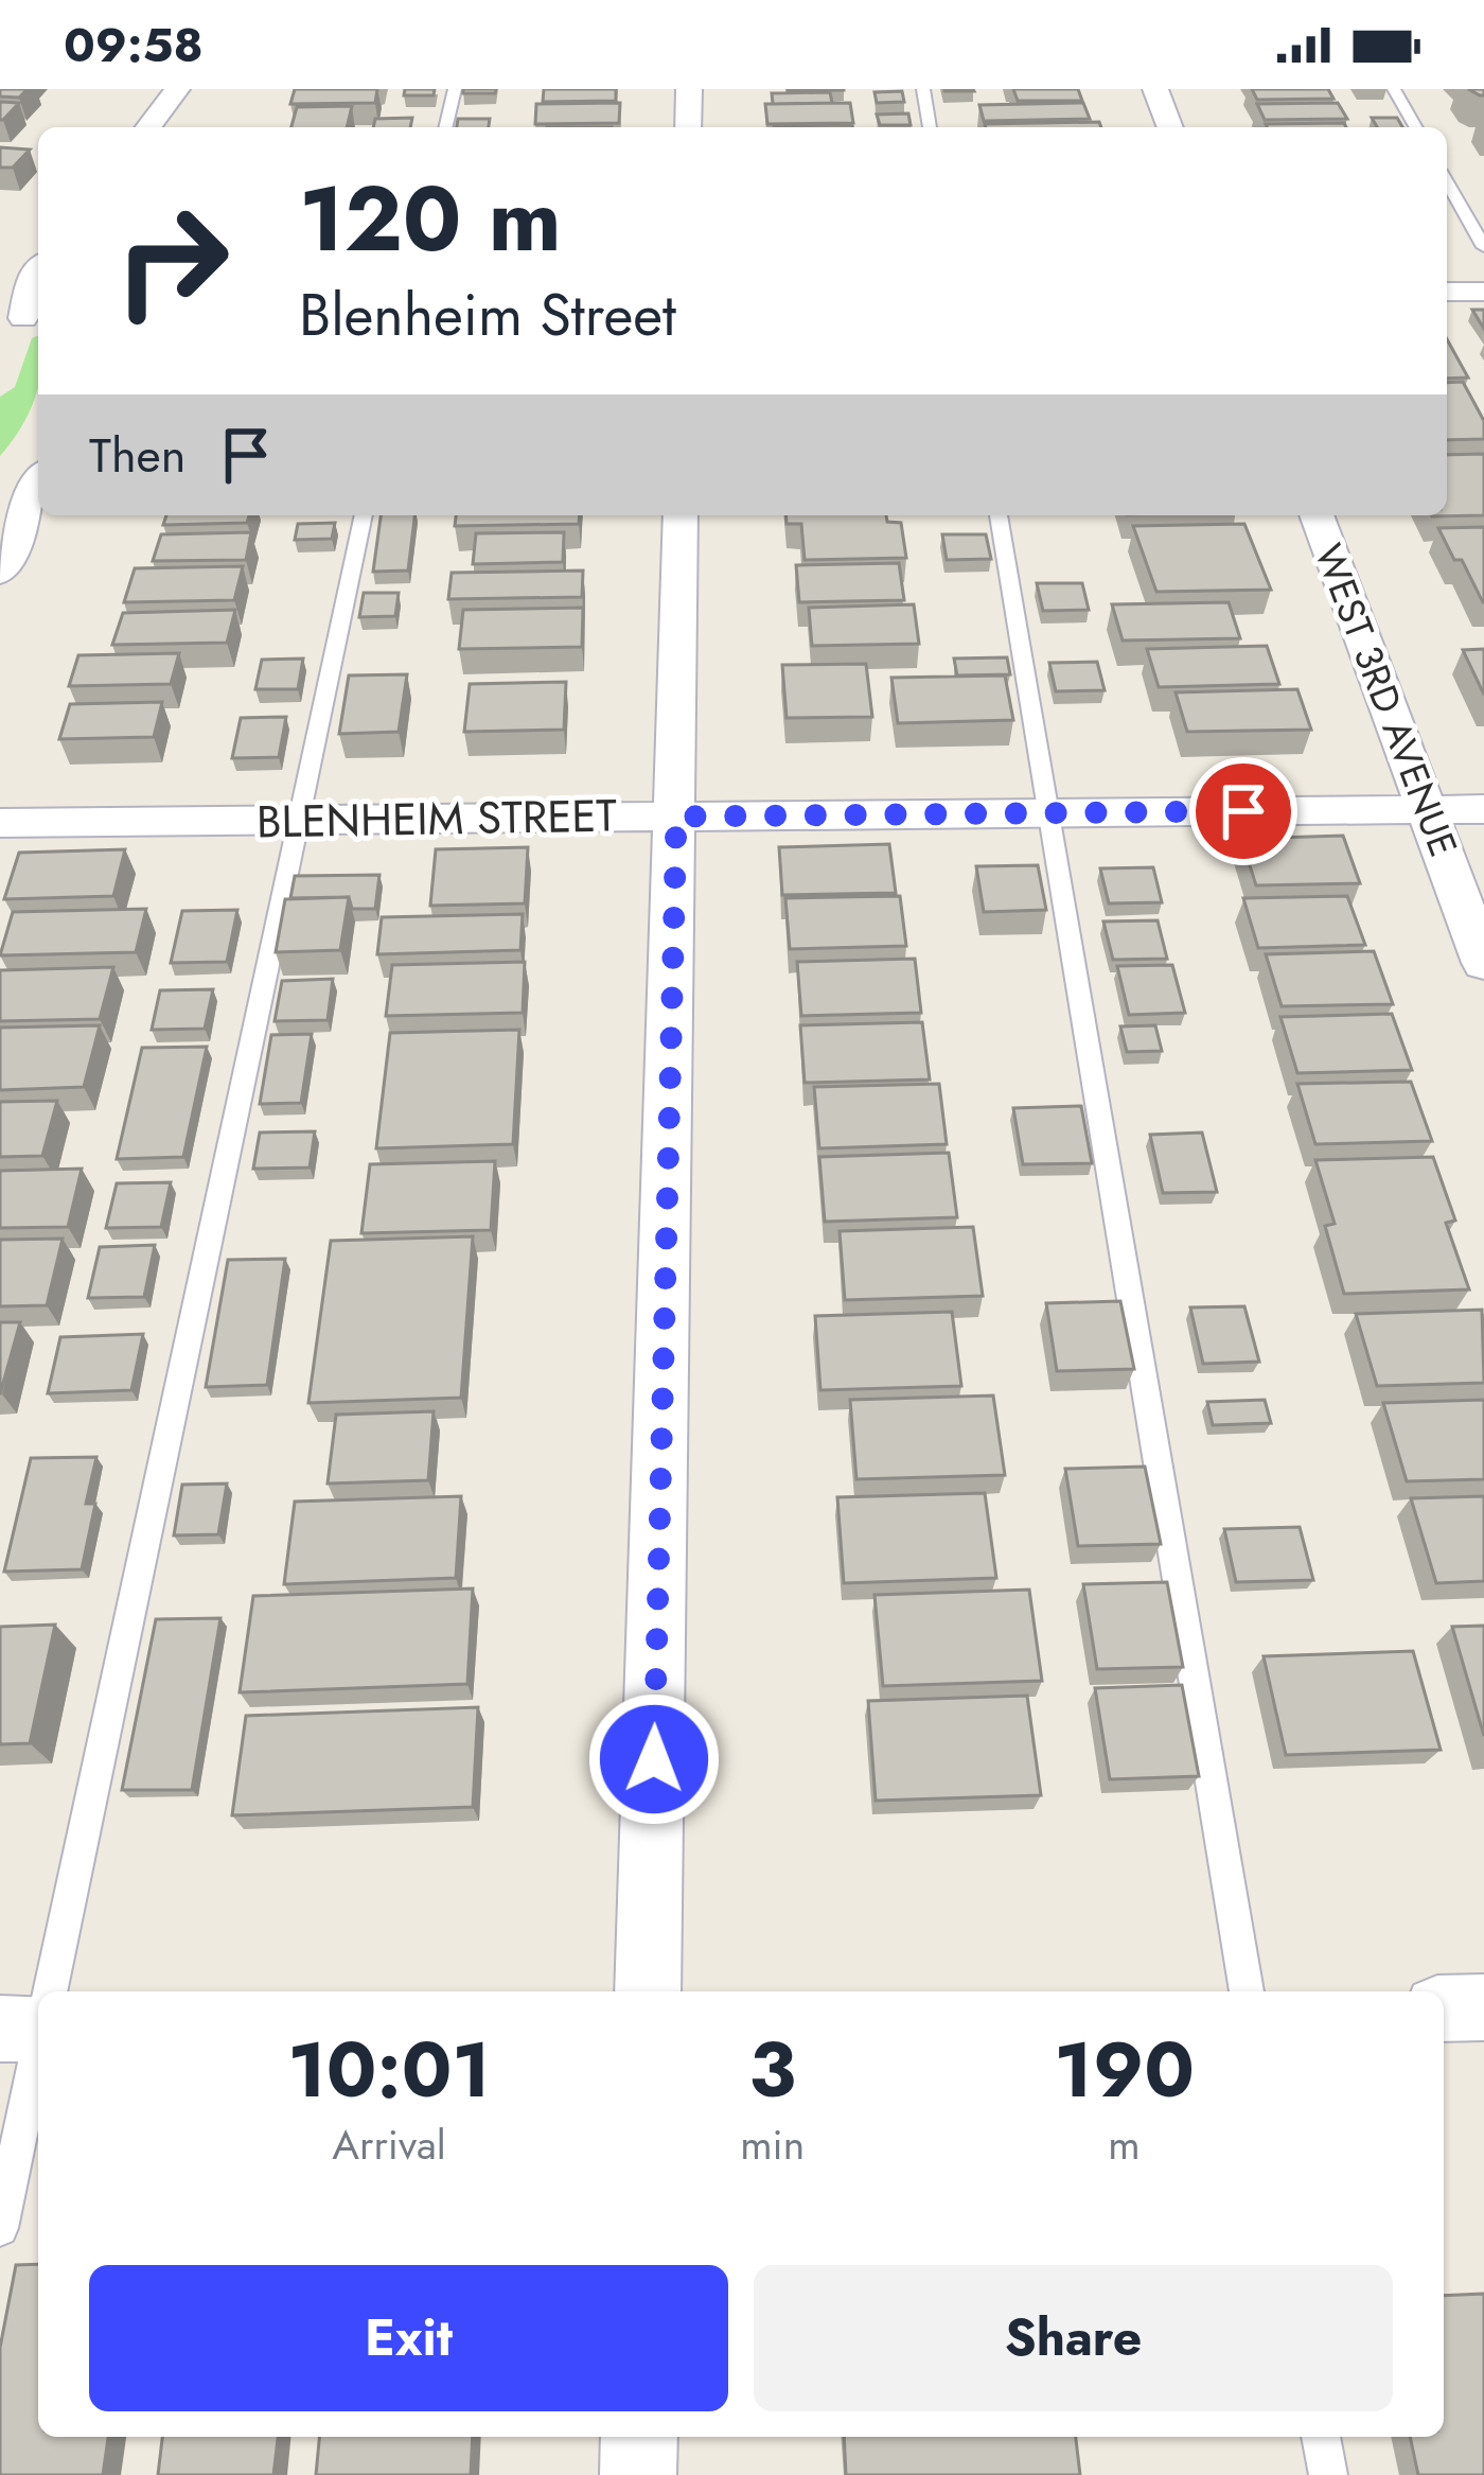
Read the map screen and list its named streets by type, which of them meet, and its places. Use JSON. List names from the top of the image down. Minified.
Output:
{"streets":{"street":["WEST 3RD AVENUE","BLENHEIM STREET"]},"crossings":[["WEST 3RD AVENUE","BLENHEIM STREET"]],"page":{"status":"09:58","turn":["120 m","Blenheim Street"],"then":"Then","eta":["10:01","Arrival","3","min","190","m"],"buttons":["Exit","Share"]}}
